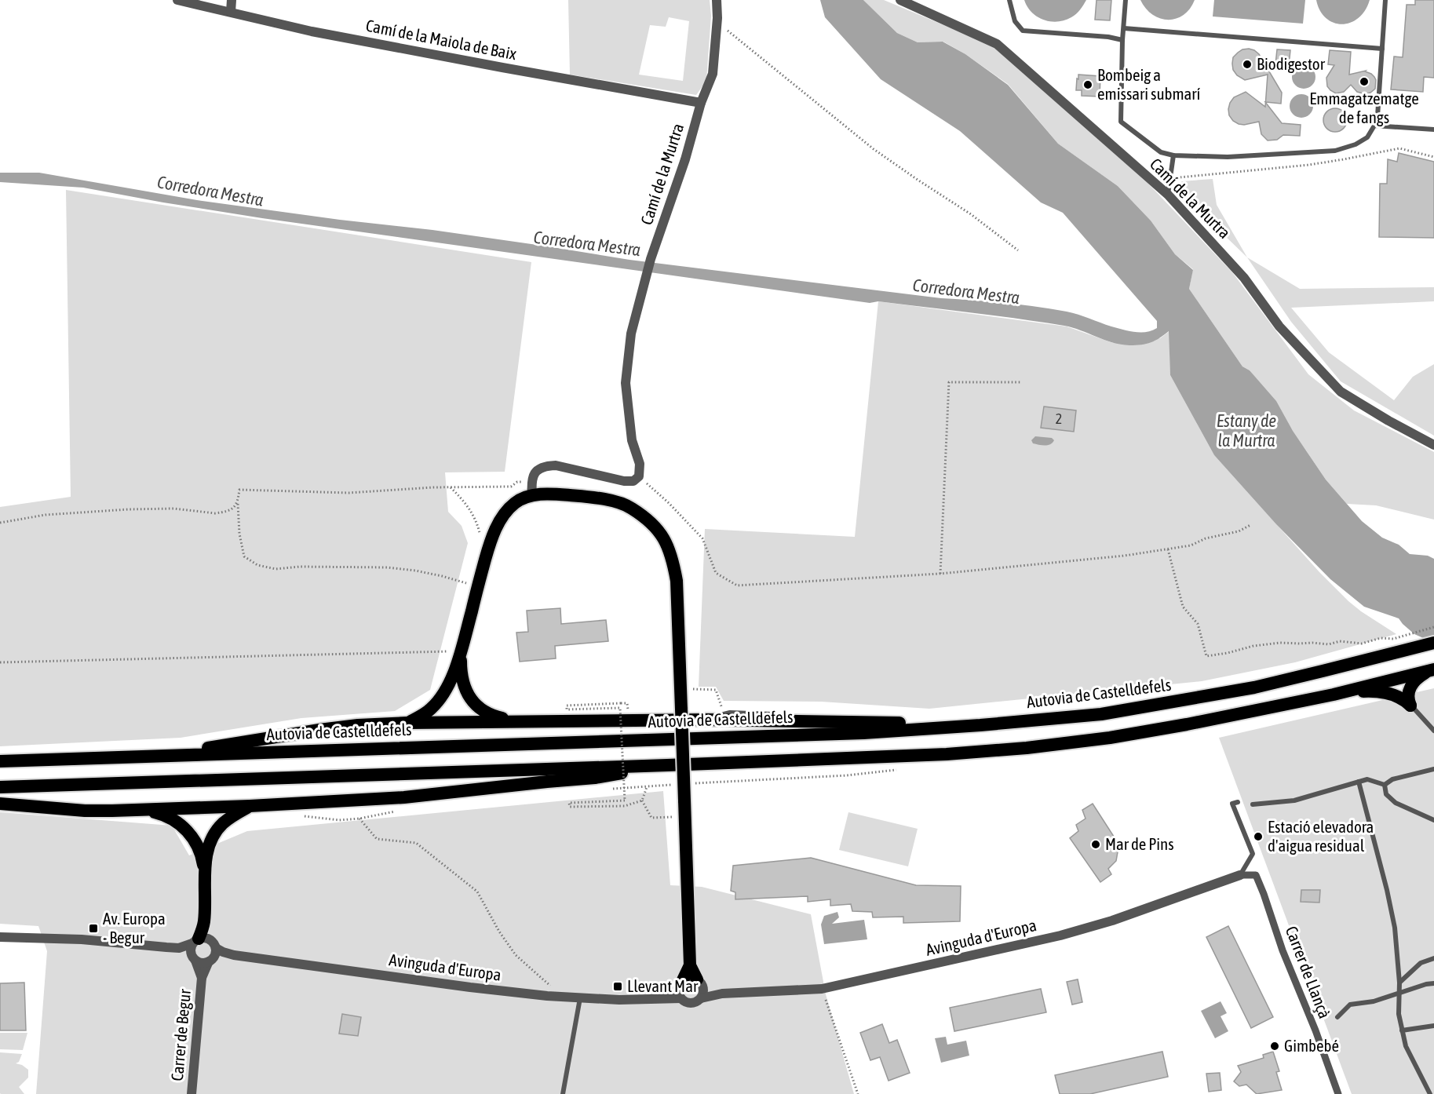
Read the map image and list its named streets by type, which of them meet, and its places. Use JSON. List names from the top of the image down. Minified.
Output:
{"streets":{"highway":["Autovia de Castelldefels"],"street":["Camí de la Maiola de Baix","Camí de la Murtra","Avinguda d'Europa","Carrer de Llançà","Carrer de Begur"]},"crossings":[["Camí de la Maiola de Baix","Camí de la Murtra"],["Avinguda d'Europa","Carrer de Llançà"],["Avinguda d'Europa","Carrer de Begur"]],"water":["Corredora Mestra","Estany de la Murtra"],"places":{"other":["Biodigestor","Emmagatzematge de fangs","Bombeig a emissari submarí","Estació elevadora d'aigua residual","Mar de Pins","Gimbebé"],"transit":["Av. Europa - Begur","Llevant Mar"]},"house_numbers":["2"]}
